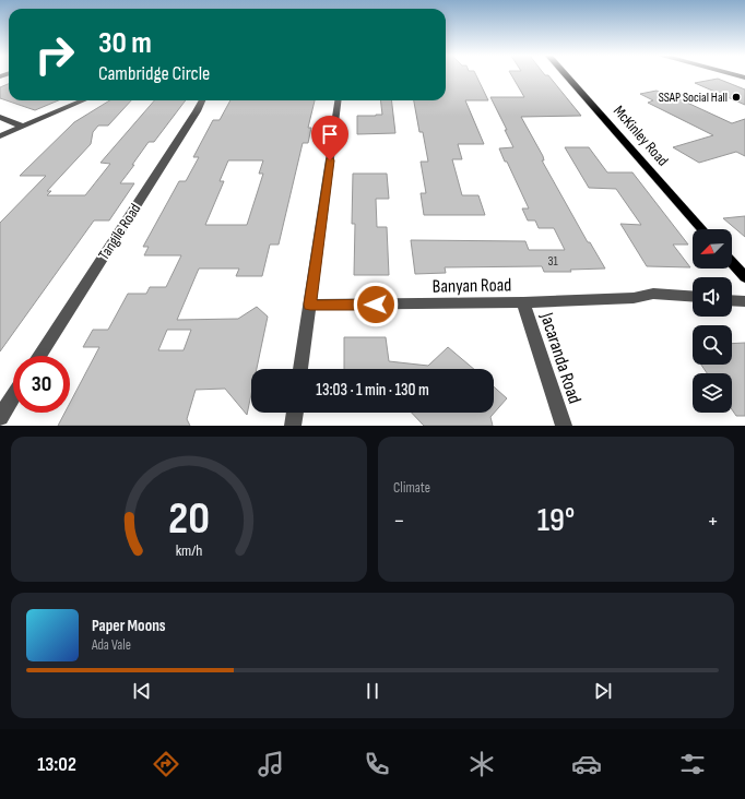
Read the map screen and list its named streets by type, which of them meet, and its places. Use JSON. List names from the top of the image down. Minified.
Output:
{"streets":{"main road":["McKinley Road"],"street":["Tangile Road","Banyan Road","Jacaranda Road"]},"crossings":[["Banyan Road","Jacaranda Road"]],"places":["SSAP Social Hall"],"house_numbers":["31"],"north":"bottom left","page":{"turn":["30 m","Cambridge Circle"],"limit":"30","trip":"13:03 · 1 min · 130 m","tile":"Climate","heat":["−","19°","+"],"song":["Paper Moons","Ada Vale"],"tabs":"13:02","gauge":["20","km/h"]}}
